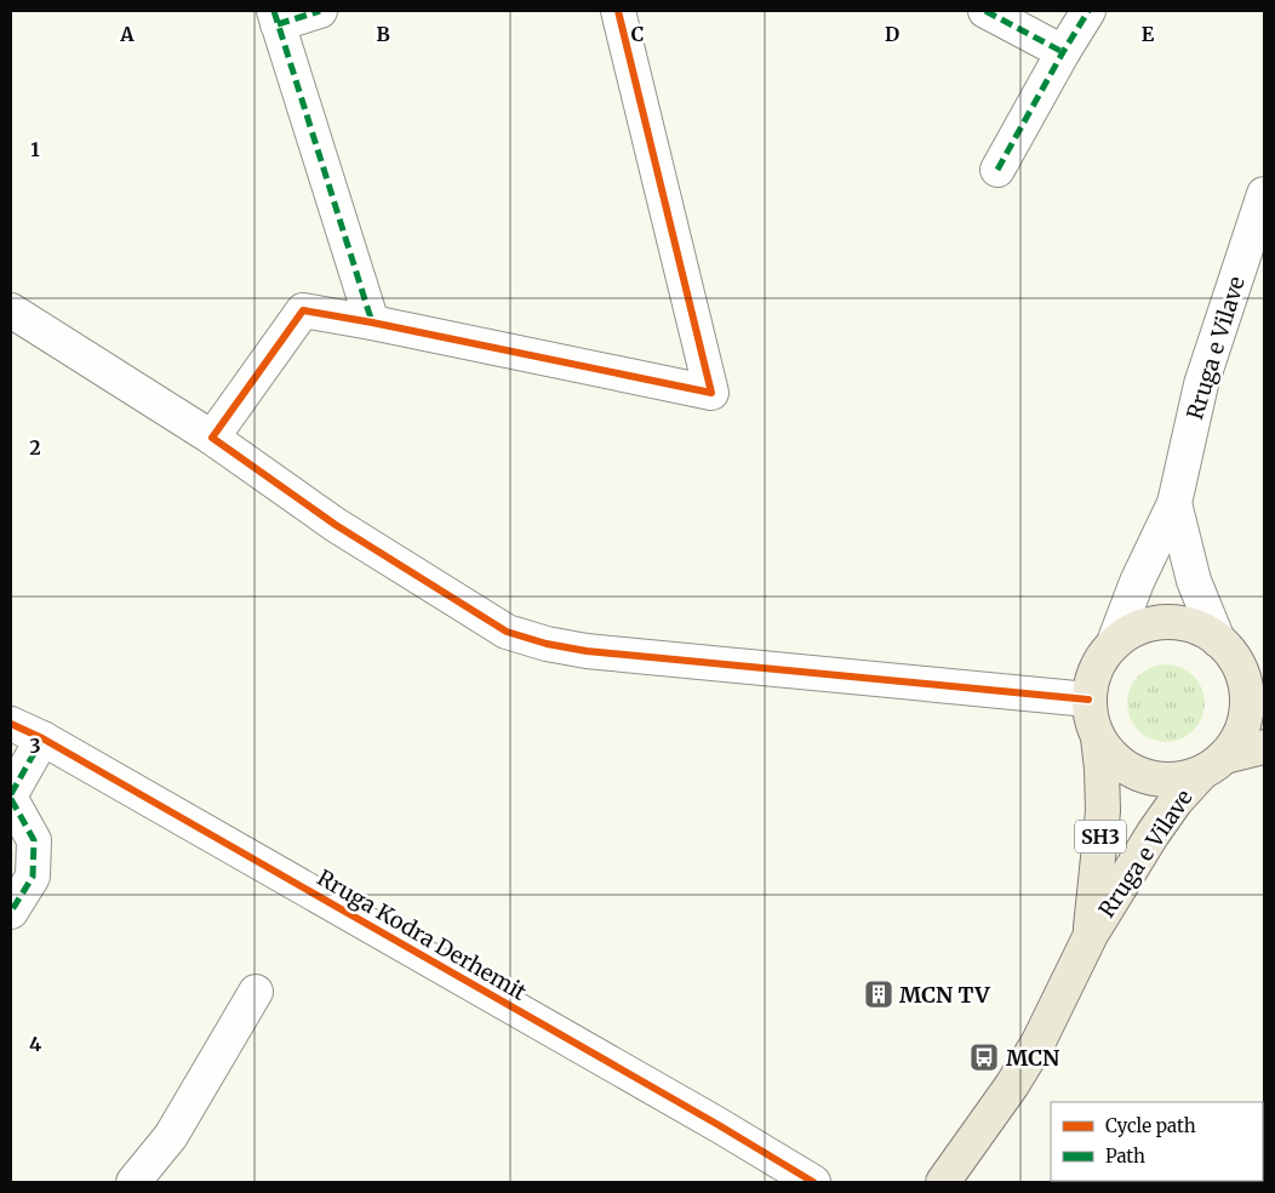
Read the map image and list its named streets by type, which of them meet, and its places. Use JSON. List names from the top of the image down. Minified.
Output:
{"streets":{"main road":["Rruga e Vilave","SH3"],"street":["Rruga Kodra Derhemit"]},"places":{"building":["MCN TV"],"bus stop":["MCN"]},"legend":["Cycle path","Path"],"grid":{"columns":["A","B","C","D","E"],"rows":["1","2","3","4"]}}
